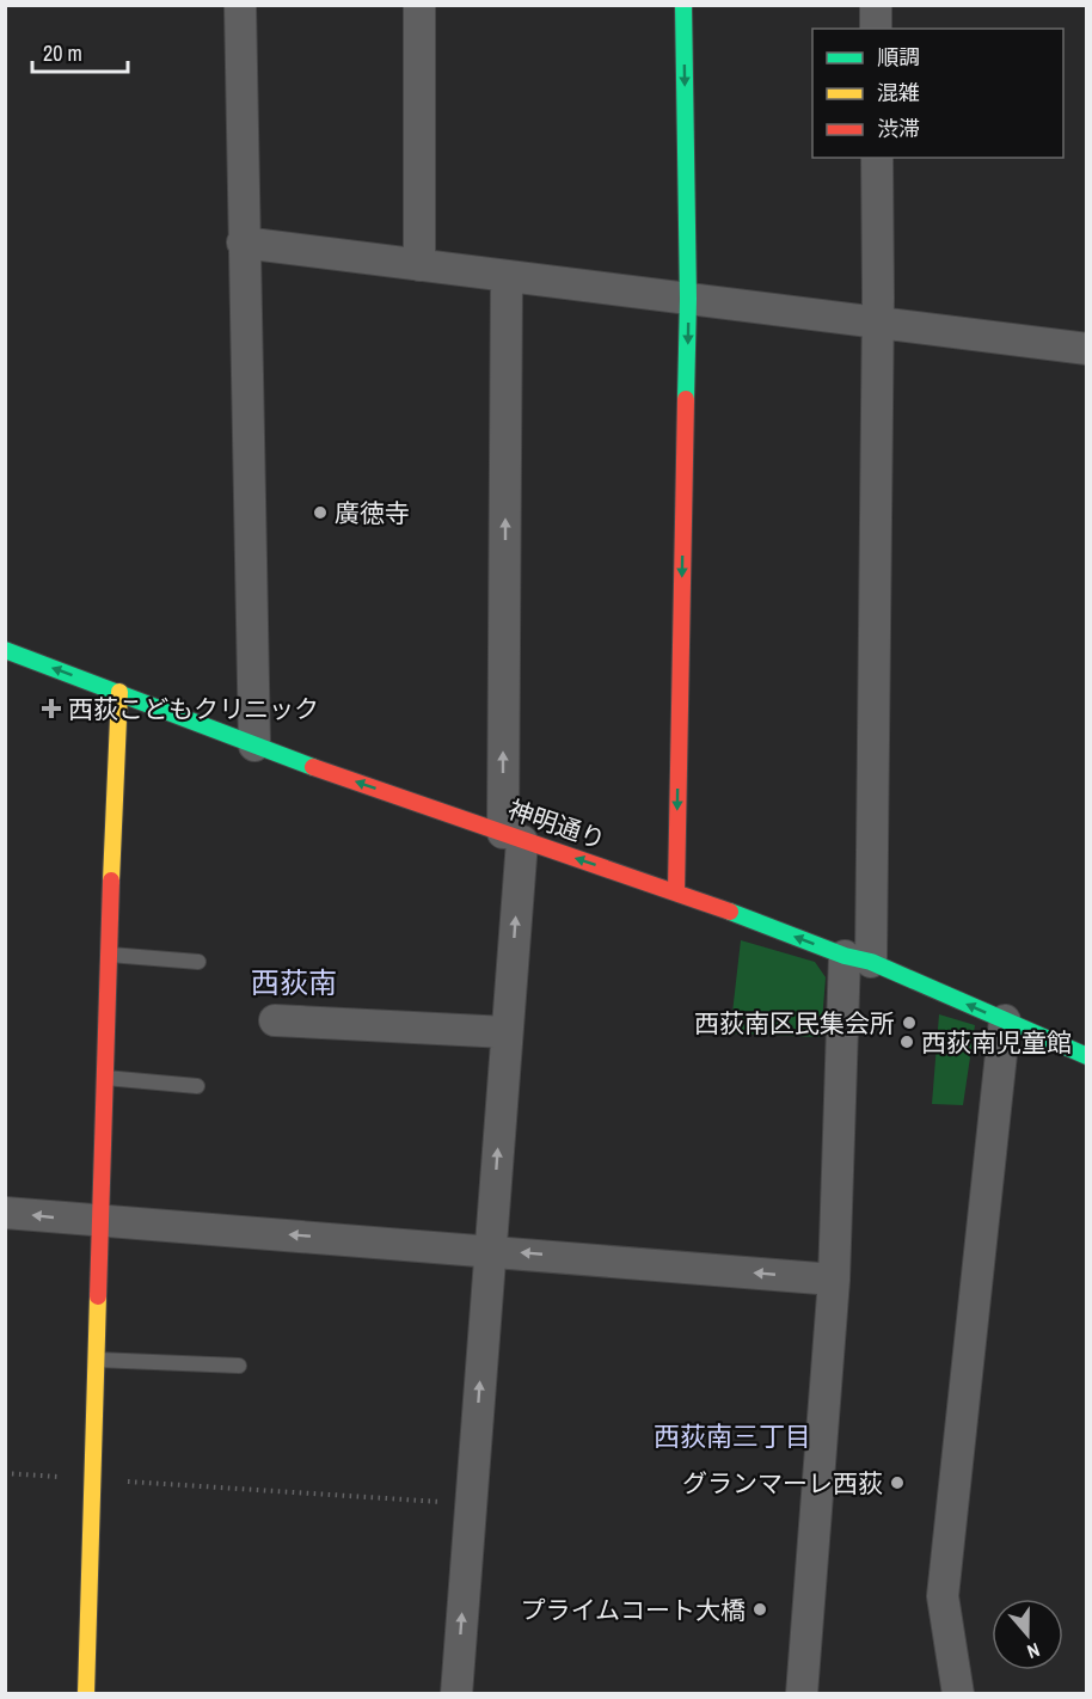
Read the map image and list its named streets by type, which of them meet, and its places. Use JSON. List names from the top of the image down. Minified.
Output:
{"streets":{"street":["神明通り"]},"one_way":["神明通り"],"districts":["西荻南","西荻南三丁目"],"places":{"other":["廣徳寺","西荻南区民集会所","西荻南児童館","グランマーレ西荻","プライムコート大橋"],"health":["西荻こどもクリニック"]},"legend":["順調","混雑","渋滞"],"scale_bar":"20 m","north":"bottom"}
